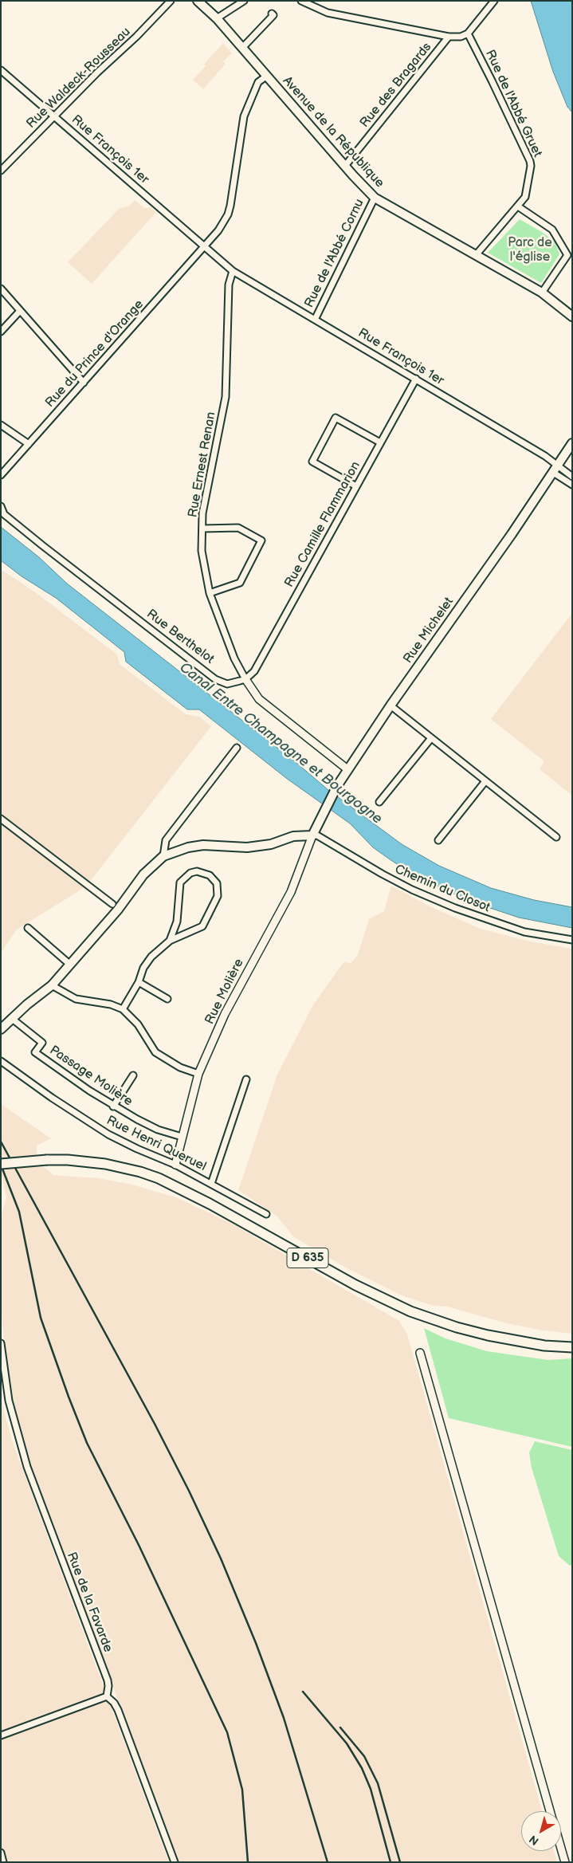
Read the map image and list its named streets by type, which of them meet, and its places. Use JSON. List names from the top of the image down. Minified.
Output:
{"streets":{"main road":["Avenue de la République","Rue Michelet","D 635"],"street":["Rue Waldeck-Rousseau","Rue des Bragards","Rue de l'Abbé Gruet","Rue François 1er","Rue de l'Abbé Cornu","Rue du Prince d'Orange","Rue Ernest Renan","Rue Camille Flammarion","Rue Berthelot","Chemin du Closot","Rue Molière","Passage Molière","Rue Henri Queruel","Rue de la Favarde"]},"crossings":[["Rue Waldeck-Rousseau","Rue François 1er"],["Rue des Bragards","Avenue de la République"],["Rue de l'Abbé Gruet","Avenue de la République"],["Avenue de la République","Rue de l'Abbé Cornu"],["Avenue de la République","Rue du Prince d'Orange"],["Rue François 1er","Rue de l'Abbé Cornu"],["Rue François 1er","Rue du Prince d'Orange"],["Rue François 1er","Rue Ernest Renan"],["Rue François 1er","Rue Camille Flammarion"],["Rue François 1er","Rue Michelet"],["Rue Ernest Renan","Rue Camille Flammarion"],["Rue Ernest Renan","Rue Berthelot"],["Rue Camille Flammarion","Rue Berthelot"],["Rue Michelet","Chemin du Closot"],["Rue Michelet","Rue Molière"],["Chemin du Closot","Rue Molière"],["Rue Molière","Passage Molière"],["Rue Molière","Rue Henri Queruel"]],"water":["Canal Entre Champagne et Bourgogne"],"parks":["Parc de l'église"],"north":"bottom left"}
